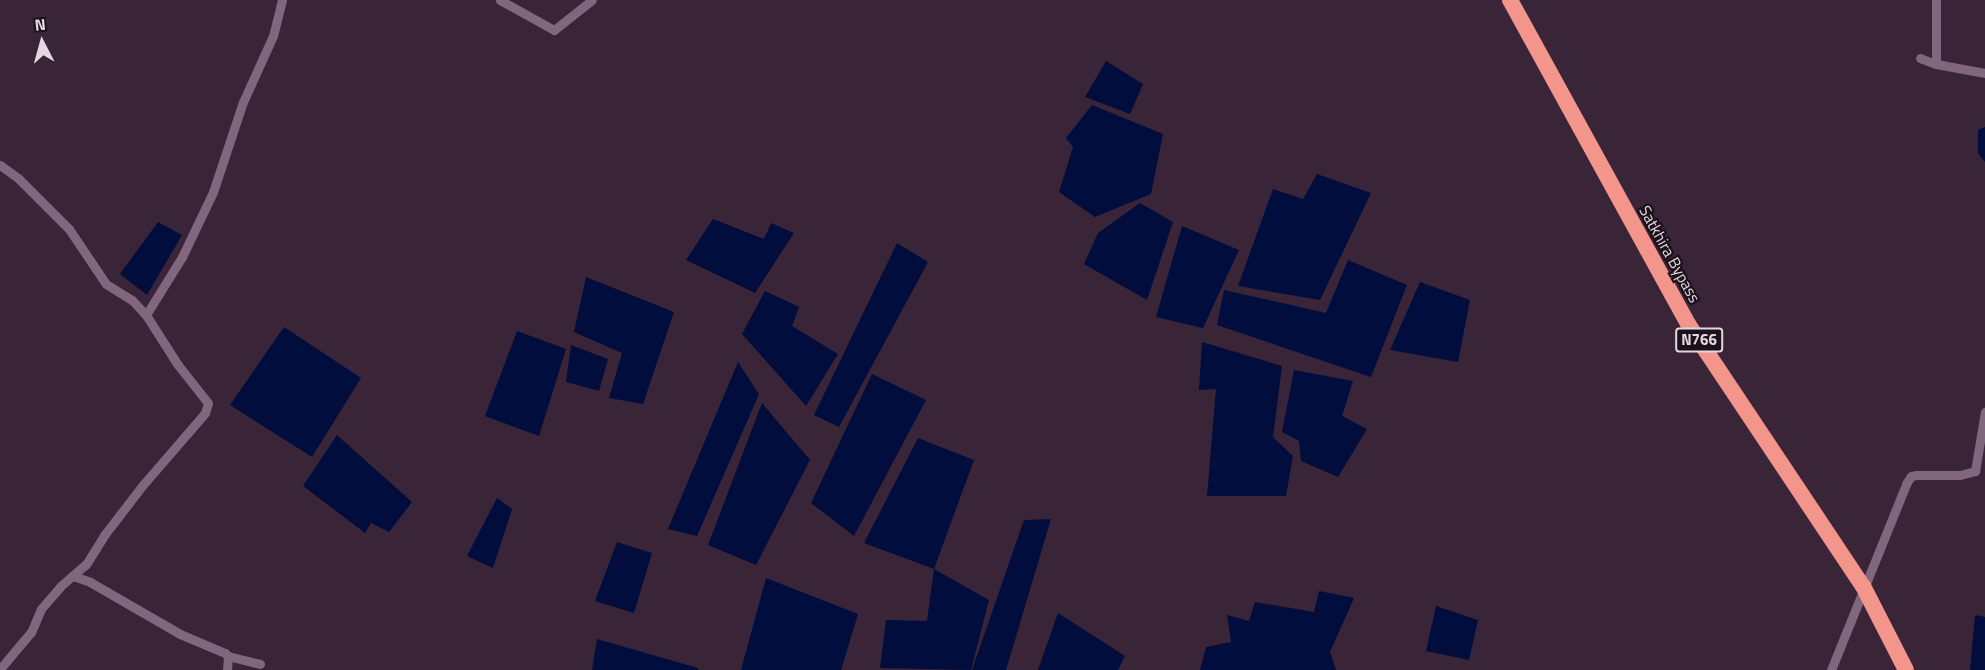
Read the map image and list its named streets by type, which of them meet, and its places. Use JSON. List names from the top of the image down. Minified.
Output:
{"streets":{"highway":["Satkhira Bypass","N766"]},"north":"top"}
